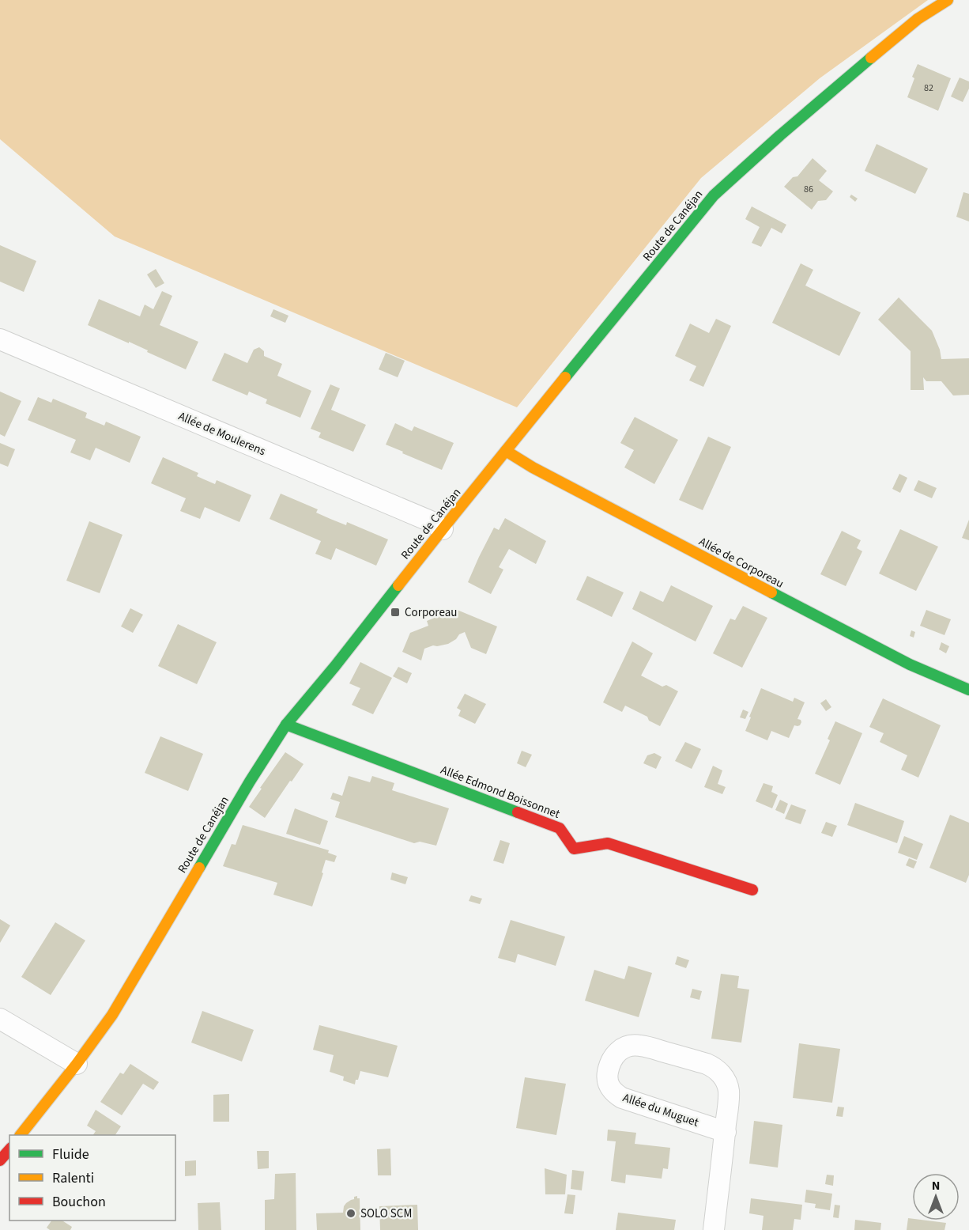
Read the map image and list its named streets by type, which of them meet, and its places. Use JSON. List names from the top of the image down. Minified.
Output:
{"streets":{"street":["Route de Canéjan","Allée de Moulerens","Allée de Corporeau","Allée Edmond Boissonnet","Allée du Muguet"]},"crossings":[["Route de Canéjan","Allée de Moulerens"],["Route de Canéjan","Allée de Corporeau"],["Route de Canéjan","Allée Edmond Boissonnet"]],"places":{"transit":["Corporeau"],"other":["SOLO SCM"]},"house_numbers":["82","86"],"legend":["Fluide","Ralenti","Bouchon"],"north":"top"}
